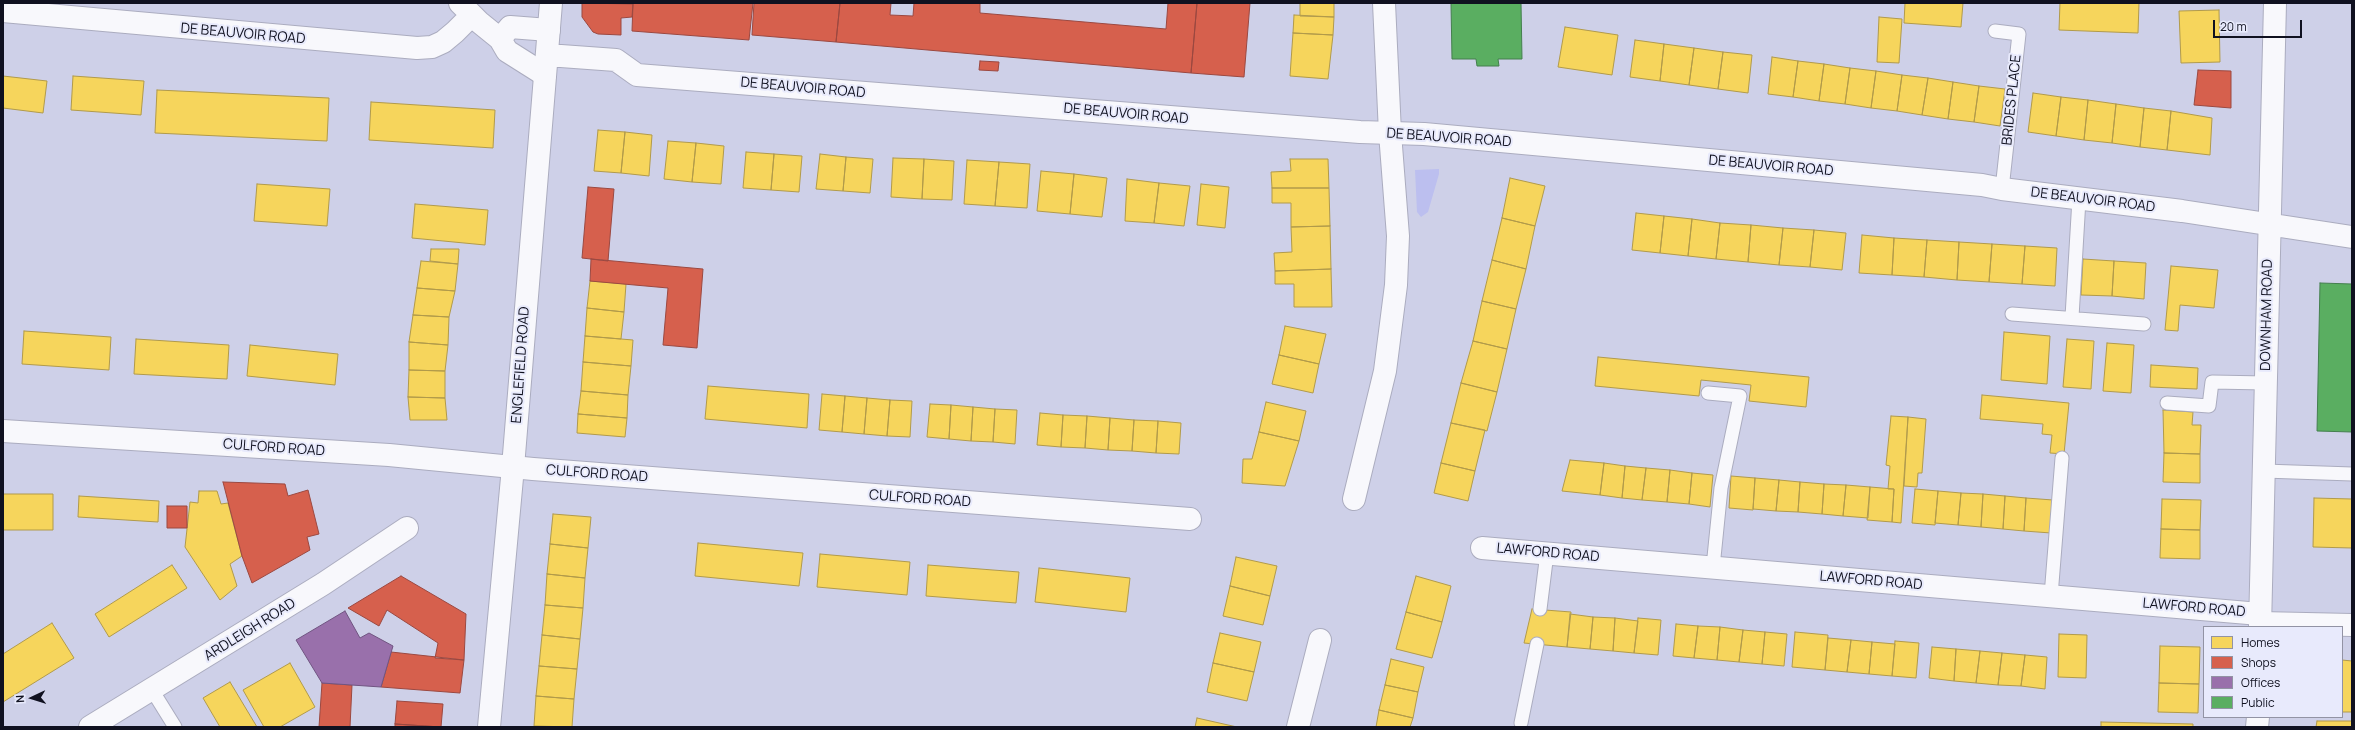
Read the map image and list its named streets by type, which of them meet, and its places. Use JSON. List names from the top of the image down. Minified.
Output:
{"streets":{"street":["DE BEAUVOIR ROAD","DOWNHAM ROAD","ENGLEFIELD ROAD","CULFORD ROAD","LAWFORD ROAD","ARDLEIGH ROAD"],"lane":["BRIDES PLACE"]},"crossings":[["DE BEAUVOIR ROAD","BRIDES PLACE"],["DE BEAUVOIR ROAD","DOWNHAM ROAD"],["DE BEAUVOIR ROAD","ENGLEFIELD ROAD"],["DOWNHAM ROAD","LAWFORD ROAD"],["ENGLEFIELD ROAD","CULFORD ROAD"]],"legend":["Homes","Shops","Offices","Public"],"scale_bar":"20 m","north":"left"}
